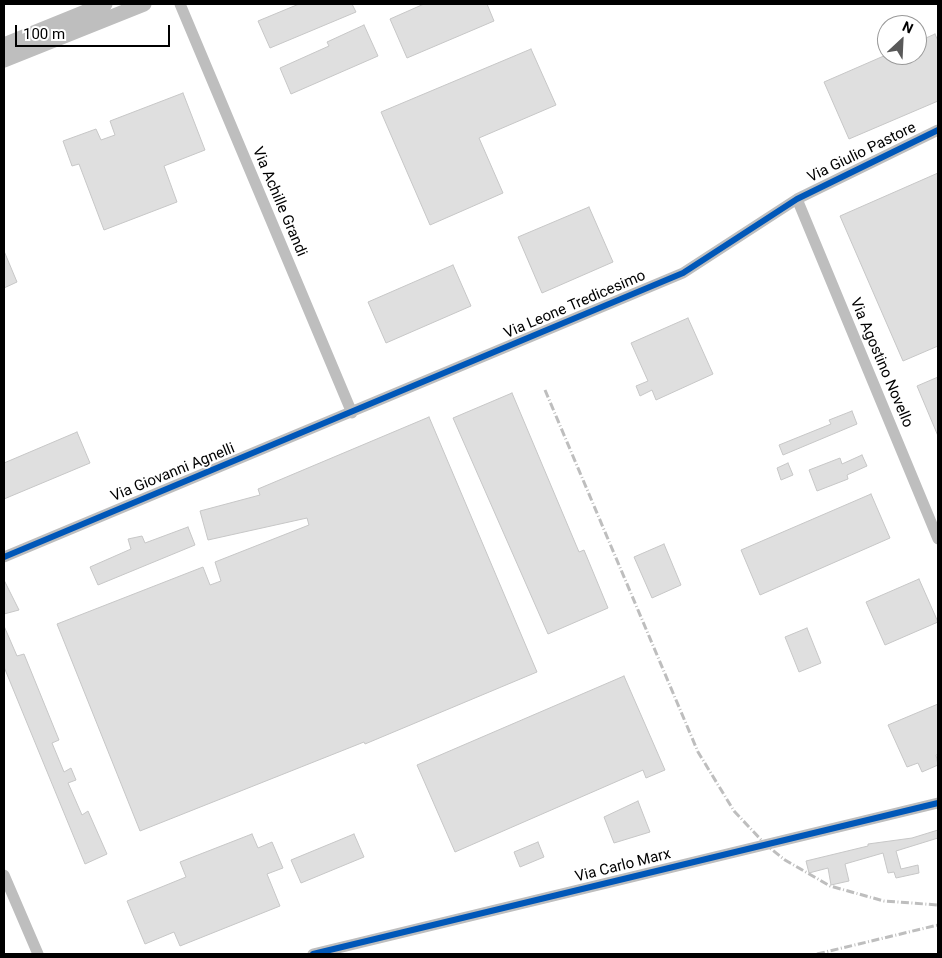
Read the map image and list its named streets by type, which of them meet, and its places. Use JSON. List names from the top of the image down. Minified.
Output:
{"streets":{"street":["Via Giulio Pastore","Via Achille Grandi","Via Leone Tredicesimo","Via Agostino Novello","Via Giovanni Agnelli","Via Carlo Marx"]},"crossings":[["Via Giulio Pastore","Via Leone Tredicesimo"],["Via Giulio Pastore","Via Agostino Novello"],["Via Achille Grandi","Via Leone Tredicesimo"],["Via Achille Grandi","Via Giovanni Agnelli"],["Via Leone Tredicesimo","Via Agostino Novello"],["Via Leone Tredicesimo","Via Giovanni Agnelli"]],"scale_bar":"100 m","north":"top right"}
